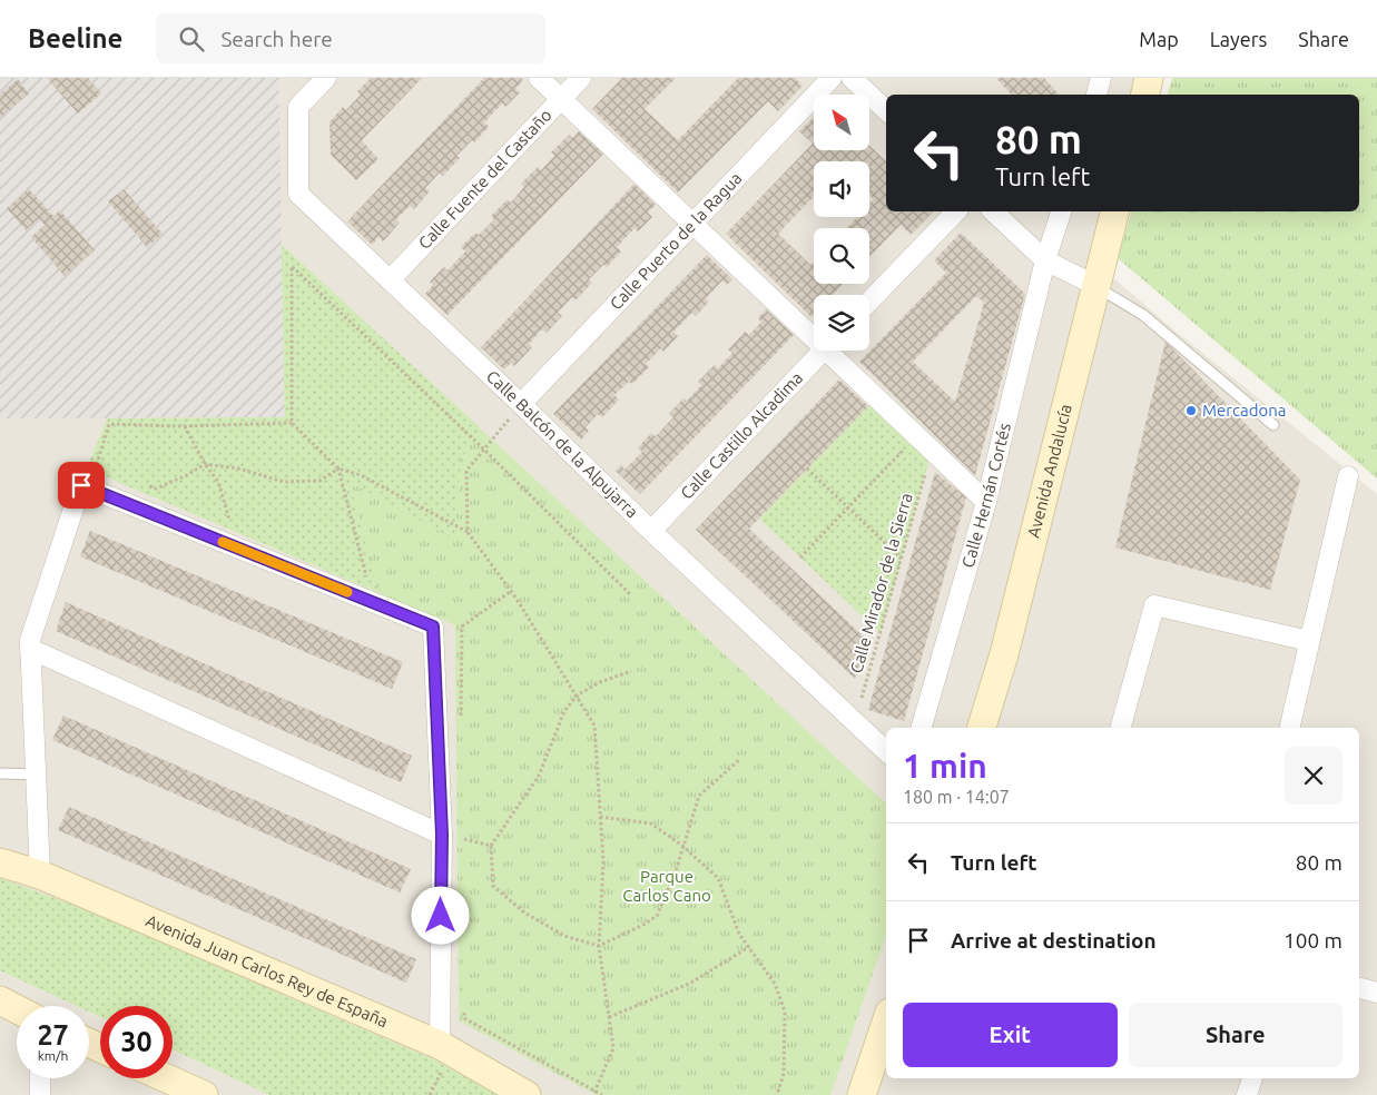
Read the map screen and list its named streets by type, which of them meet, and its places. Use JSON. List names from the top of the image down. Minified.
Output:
{"streets":{"street":["Calle Fuente del Castaño","Calle Puerto de la Ragua","Calle Castillo Alcadima","Calle Balcón de la Alpujarra","Avenida Andalucía","Calle Hernán Cortés","Avenida Juan Carlos Rey de España"],"path":["Calle Mirador de la Sierra"]},"crossings":[["Calle Fuente del Castaño","Calle Balcón de la Alpujarra"],["Calle Puerto de la Ragua","Calle Balcón de la Alpujarra"],["Calle Castillo Alcadima","Calle Balcón de la Alpujarra"],["Calle Balcón de la Alpujarra","Calle Mirador de la Sierra"]],"parks":["Parque Carlos Cano"],"places":["Mercadona"],"north":"top left","page":{"header":"Beeline","search":"Search here","nav":["Map","Layers","Share"],"turn":["80 m","Turn left"],"heading":["1 min","180 m · 14:07"],"list":[{"name":"Turn left","value":"80 m"},{"name":"Arrive at destination","value":"100 m"}],"buttons":["Exit","Share"],"speed":"27 km/h","limit":"30"}}
